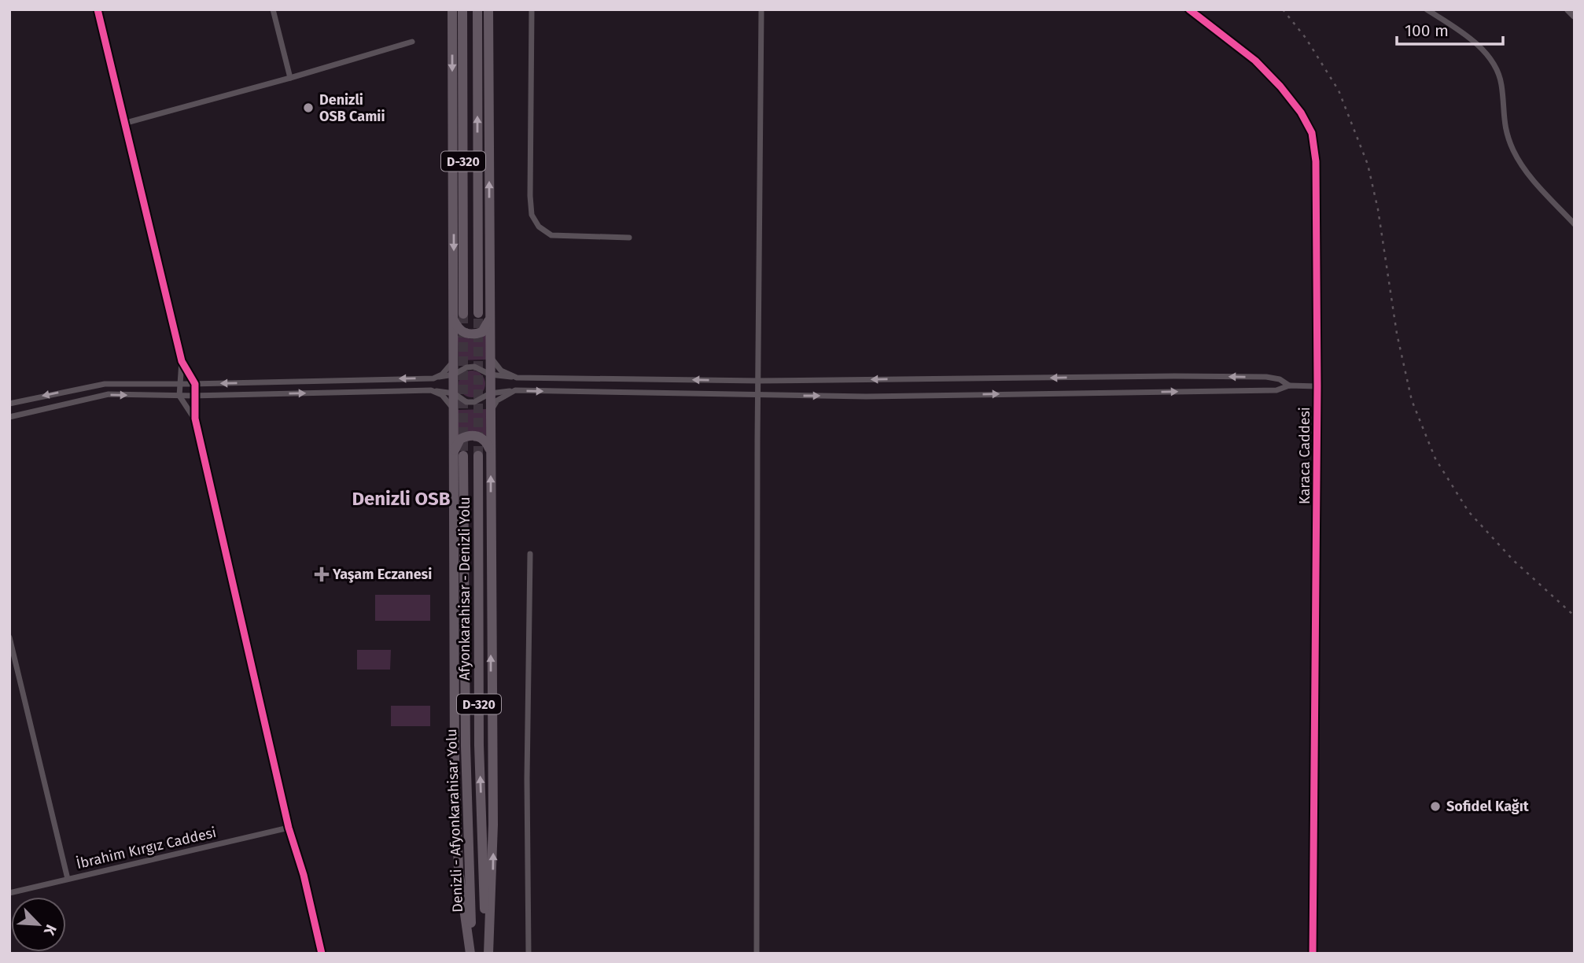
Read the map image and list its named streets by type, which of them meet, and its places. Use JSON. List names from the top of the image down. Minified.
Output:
{"streets":{"highway":["D-320","Afyonkarahisar - Denizli Yolu","Denizli - Afyonkarahisar Yolu"],"street":["Karaca Caddesi","İbrahim Kırgız Caddesi"]},"districts":["Denizli OSB"],"places":{"other":["Denizli OSB Camii","Sofidel Kağıt"],"health":["Yaşam Eczanesi"]},"scale_bar":"100 m","north":"bottom right"}
